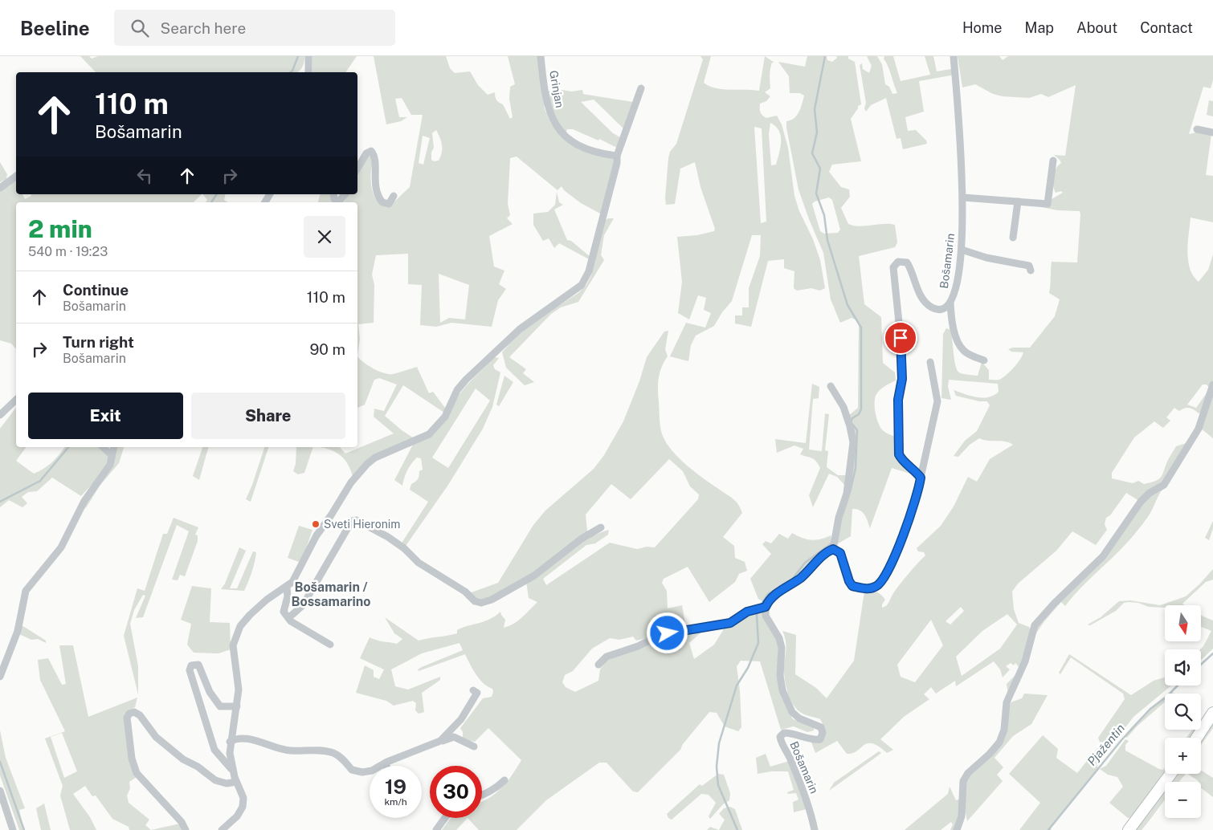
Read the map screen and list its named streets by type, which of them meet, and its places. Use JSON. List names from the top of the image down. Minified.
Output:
{"streets":{"street":["Grinjan","Bošamarin"]},"districts":["Bošamarin / Bossamarino"],"water":["Pjažentin"],"places":["Sveti Hieronim"],"north":"bottom","page":{"header":"Beeline","search":"Search here","nav":["Home","Map","About","Contact"],"turn":["110 m","Bošamarin"],"heading":["2 min","540 m · 19:23"],"list":[{"name":"Continue","note":"Bošamarin","value":"110 m"},{"name":"Turn right","note":"Bošamarin","value":"90 m"}],"buttons":["Exit","Share"],"map_buttons":["+","−"],"speed":"19 km/h","limit":"30"}}
